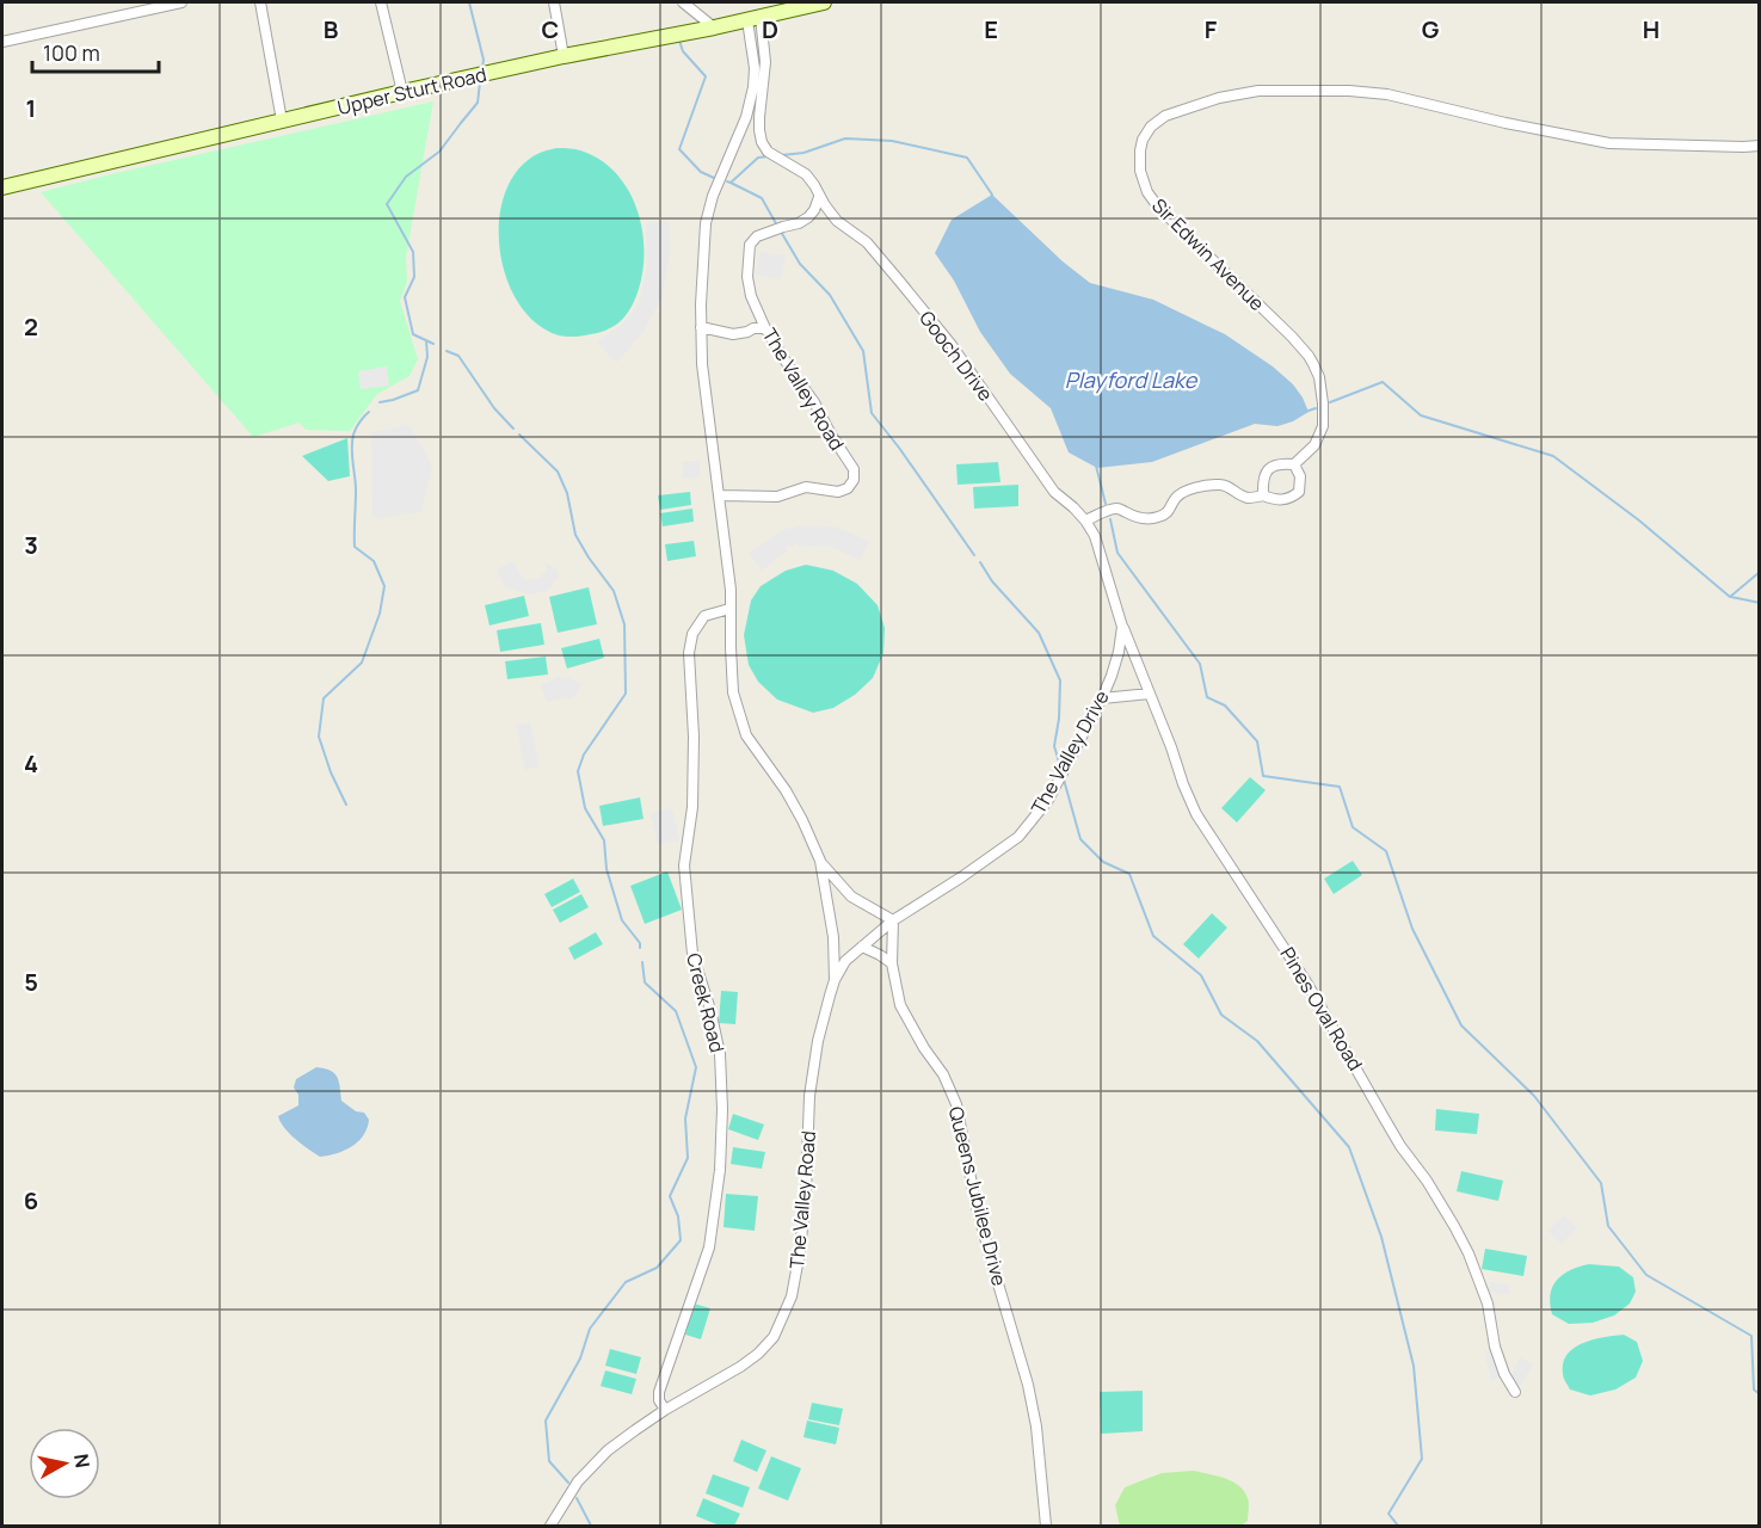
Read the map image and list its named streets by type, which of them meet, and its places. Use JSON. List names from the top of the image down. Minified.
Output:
{"streets":{"main road":["Upper Sturt Road"],"street":["Sir Edwin Avenue","Gooch Drive","The Valley Road","The Valley Drive","Creek Road","Pines Oval Road","Queens Jubilee Drive"]},"crossings":[["Upper Sturt Road","Gooch Drive"],["Upper Sturt Road","The Valley Road"],["Gooch Drive","The Valley Road"],["Gooch Drive","The Valley Drive"],["The Valley Road","The Valley Drive"],["The Valley Road","Creek Road"],["The Valley Road","Queens Jubilee Drive"],["The Valley Drive","Pines Oval Road"],["The Valley Drive","Queens Jubilee Drive"]],"water":["Playford Lake"],"scale_bar":"100 m","north":"right","grid":{"columns":["B","C","D","E","F","G","H"],"rows":["1","2","3","4","5","6"]}}
